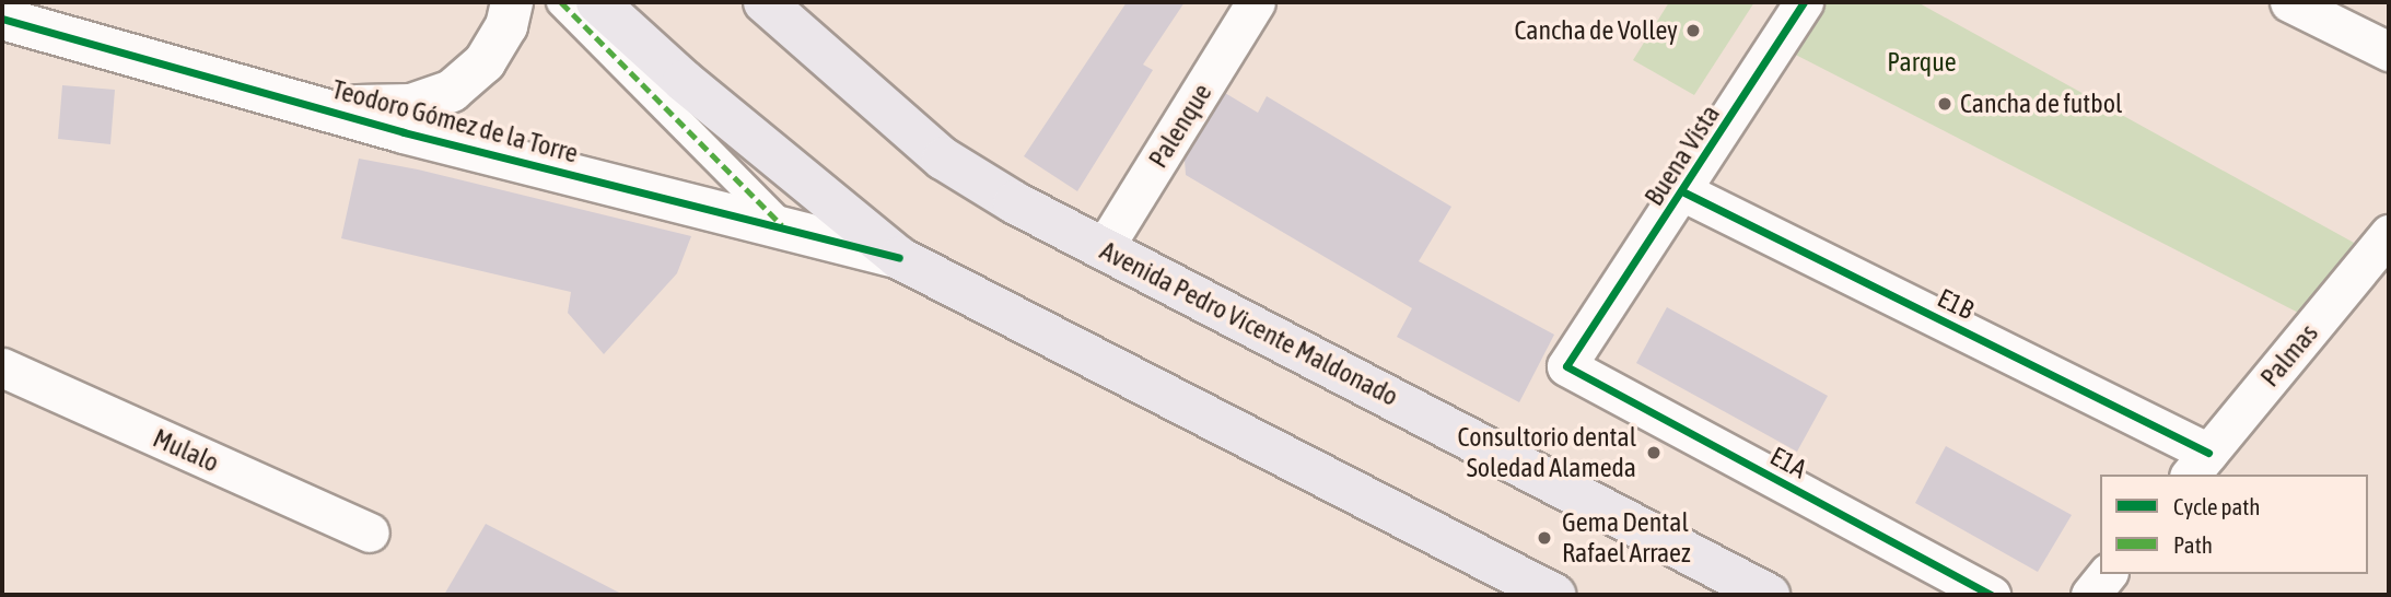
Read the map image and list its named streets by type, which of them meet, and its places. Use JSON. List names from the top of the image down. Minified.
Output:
{"streets":{"main road":["Avenida Pedro Vicente Maldonado"],"street":["Teodoro Gómez de la Torre","Palenque","Buena Vista","E1B","Palmas","Mulalo","E1A"]},"crossings":[["Palenque","Avenida Pedro Vicente Maldonado"],["Buena Vista","E1B"],["Buena Vista","E1A"],["E1B","Palmas"]],"parks":["Parque"],"places":["Cancha de Volley","Cancha de futbol","Consultorio dental Soledad Alameda","Gema Dental Rafael Arraez"],"legend":["Cycle path","Path"]}
